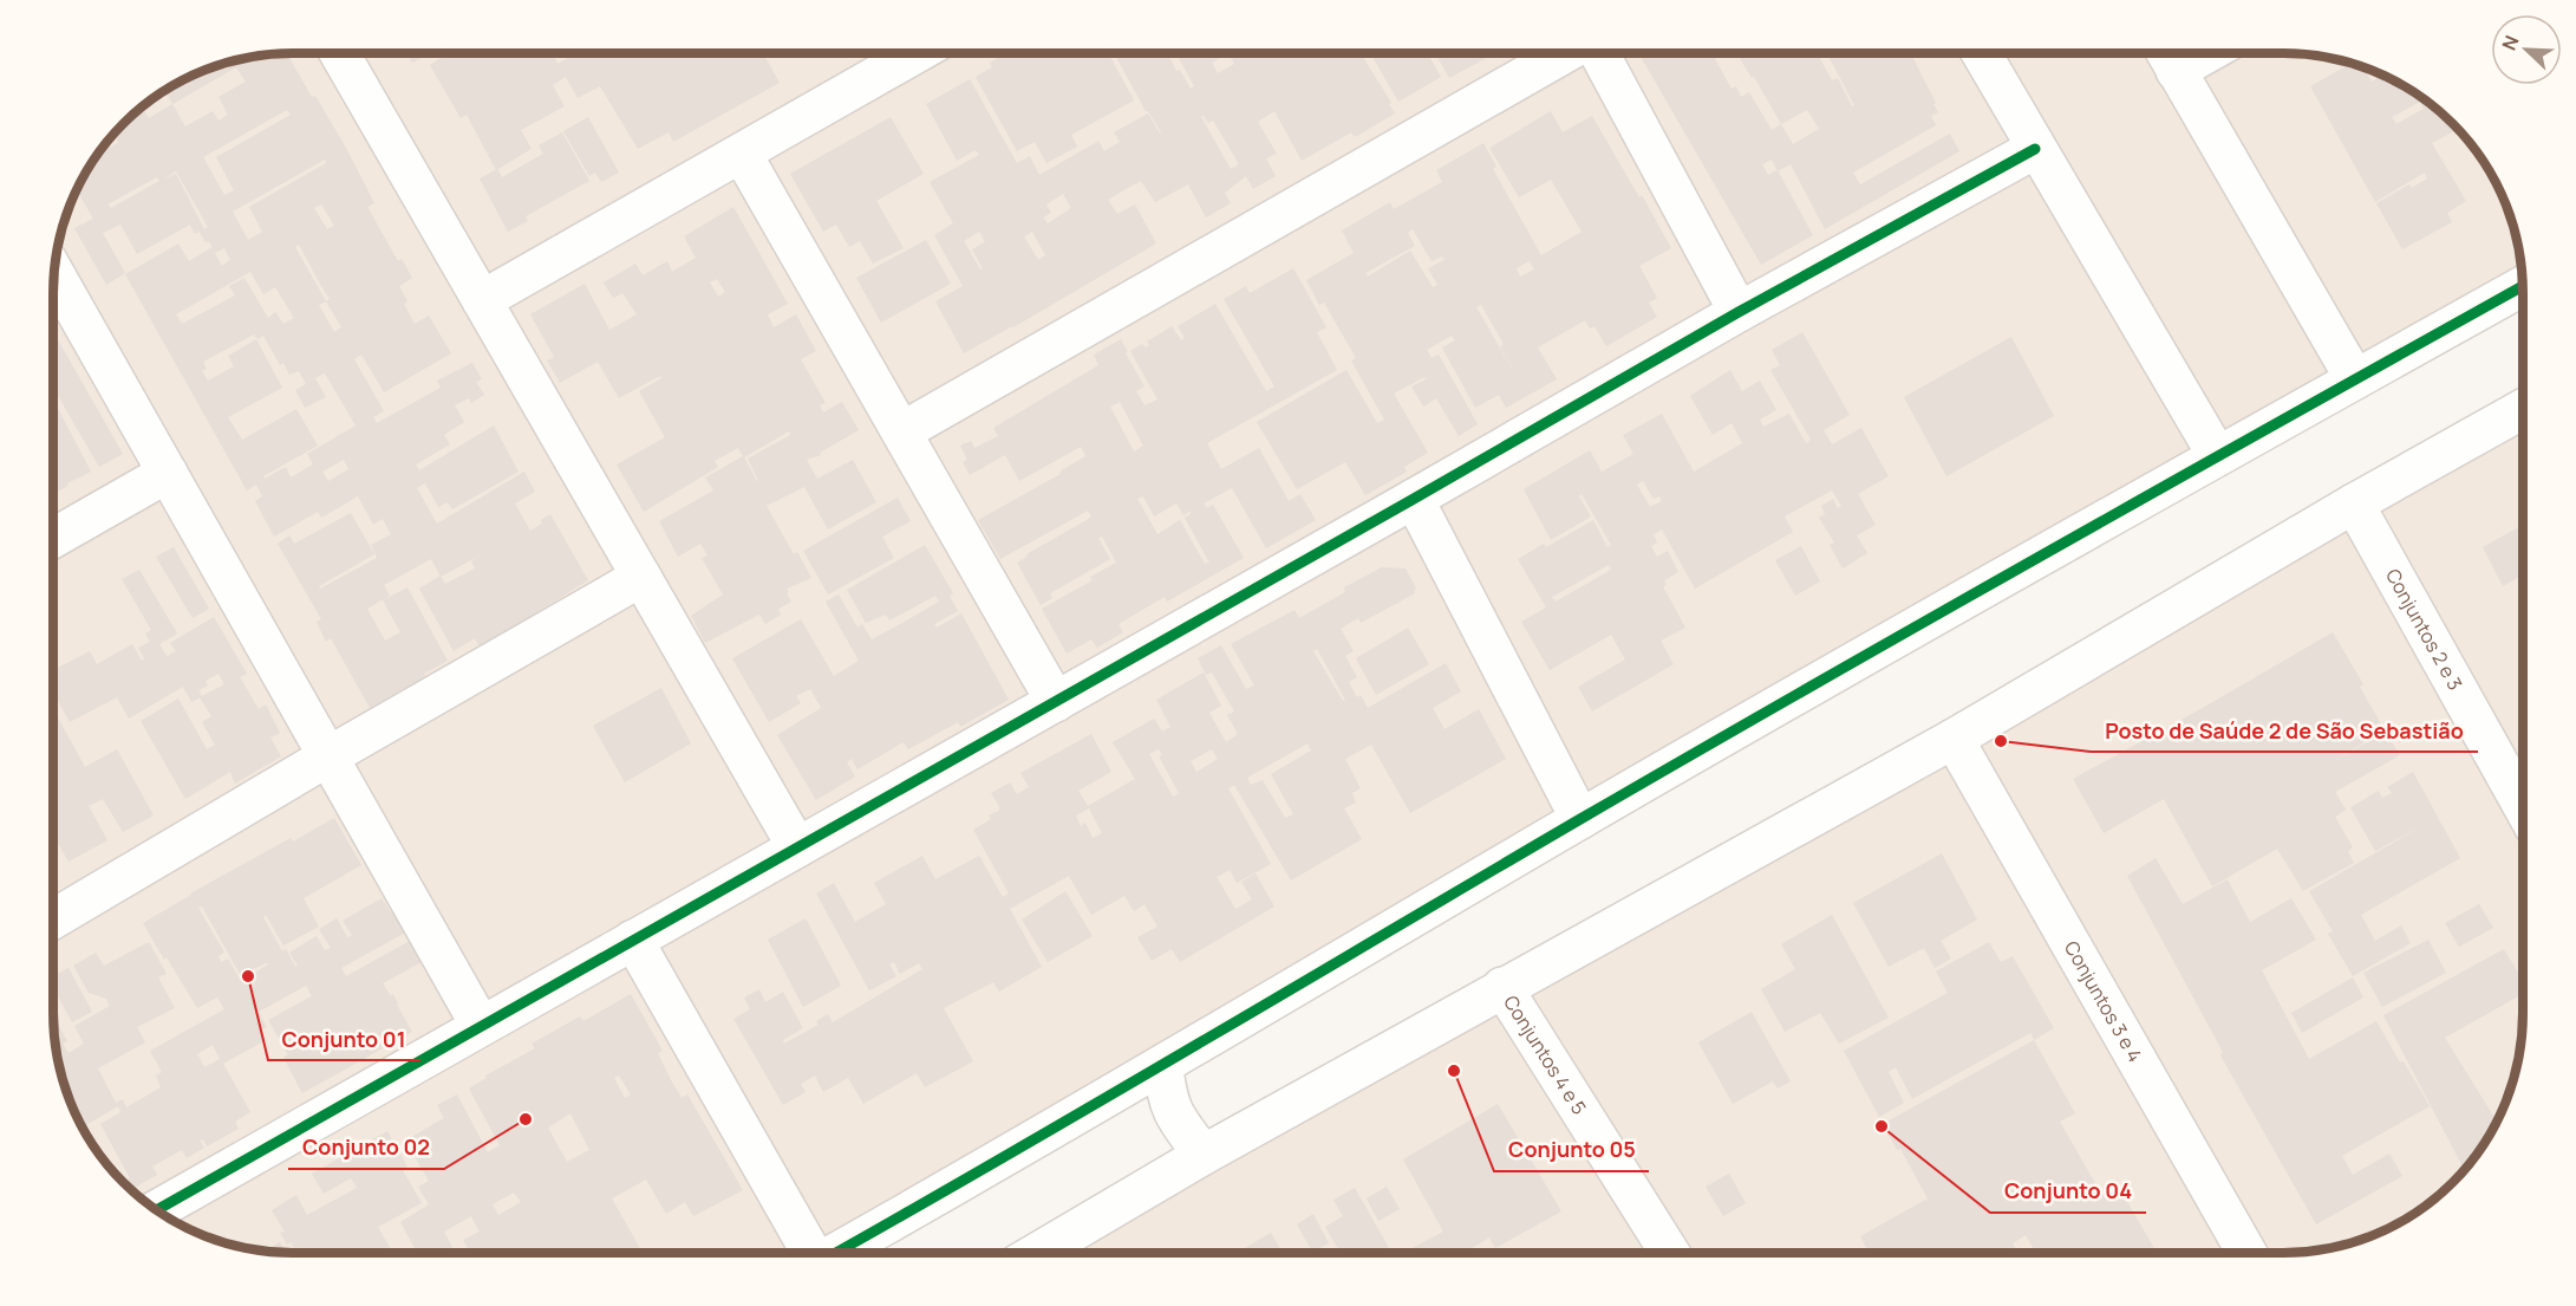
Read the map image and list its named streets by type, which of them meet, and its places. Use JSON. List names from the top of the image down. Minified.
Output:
{"streets":{"street":["Conjuntos 2 e 3","Conjuntos 3 e 4","Conjuntos 4 e 5"]},"places":["Posto de Saúde 2 de São Sebastião","Conjunto 01","Conjunto 05","Conjunto 02","Conjunto 04"],"north":"top left"}
